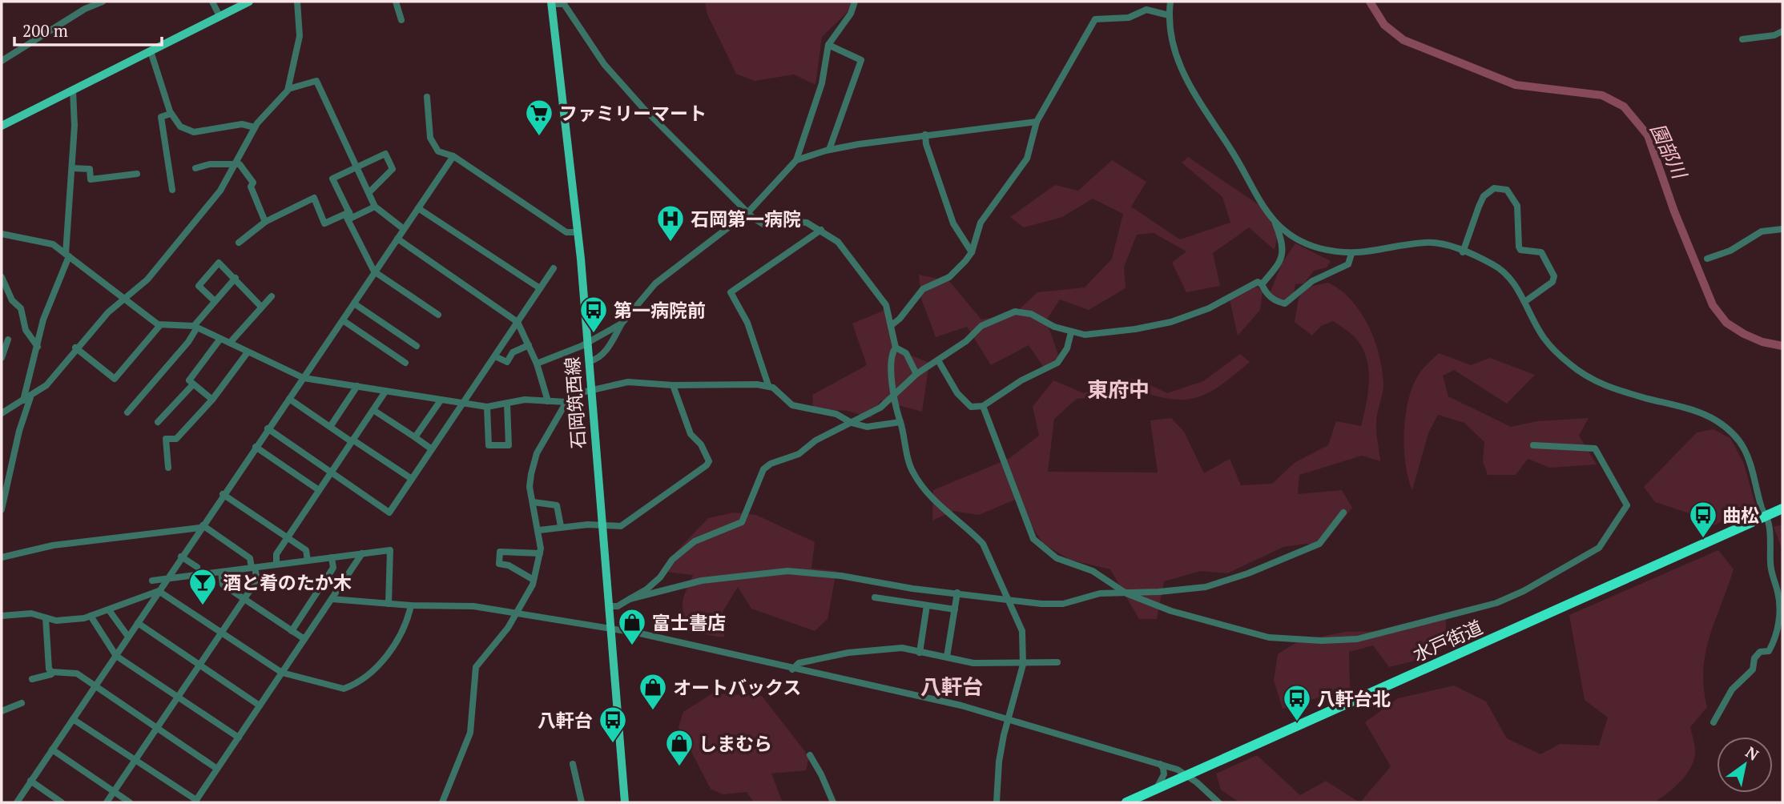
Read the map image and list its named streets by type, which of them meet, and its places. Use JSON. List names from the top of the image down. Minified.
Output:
{"streets":{"highway":["水戸街道"],"main road":["石岡筑西線"]},"districts":["東府中","八軒台"],"water":["園部川"],"places":{"supermarket":["ファミリーマート"],"hospital":["石岡第一病院"],"bus stop":["第一病院前","曲松","八軒台北","八軒台"],"bar":["酒と肴のたか木"],"shop":["富士書店","オートバックス","しまむら"]},"scale_bar":"200 m","north":"top right"}
